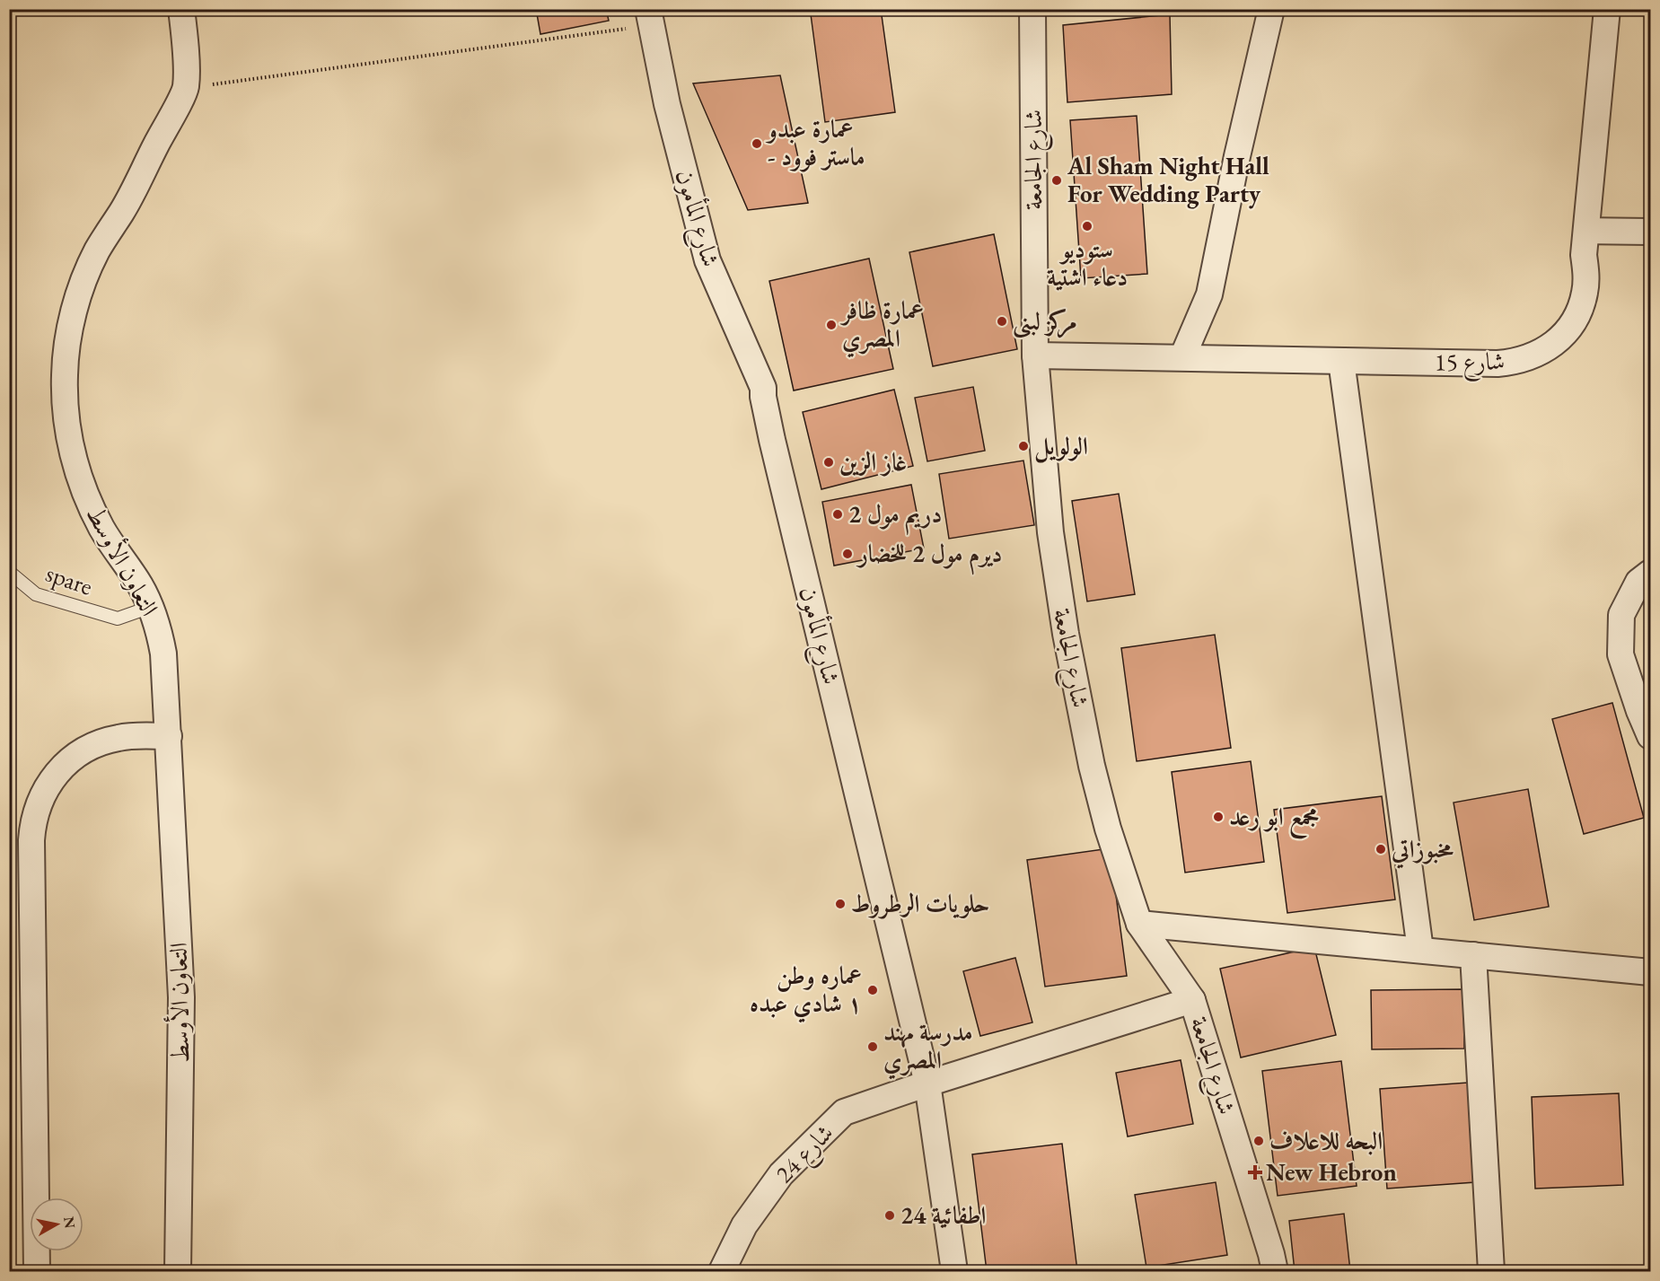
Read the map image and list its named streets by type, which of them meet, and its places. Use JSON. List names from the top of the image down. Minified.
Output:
{"streets":{"street":["شارع الجامعة","شارع المأمون","شارع 15","التعاون الأوسط","شارع 24"],"lane":["spare"]},"crossings":[["شارع الجامعة","شارع 15"],["شارع الجامعة","شارع 24"],["شارع المأمون","شارع 24"],["التعاون الأوسط","spare"]],"places":{"other":["عمارة عبدو - ماستر فوود","Al Sham Night Hall For Wedding Party","ستوديو دعاء اشتية","مركز لبنى","عمارة ظافر المصري","الولويل","غاز الزين","دريم مول 2","ديرم مول 2 للخضار","مجمع ابو رعد","مخبوزاتي","حلويات الرطروط","عماره وطن ١ شادي عبده","مدرسة مهند المصري","البحه للاعلاف","اطفائية 24"],"health":["New Hebron"]},"north":"right"}
